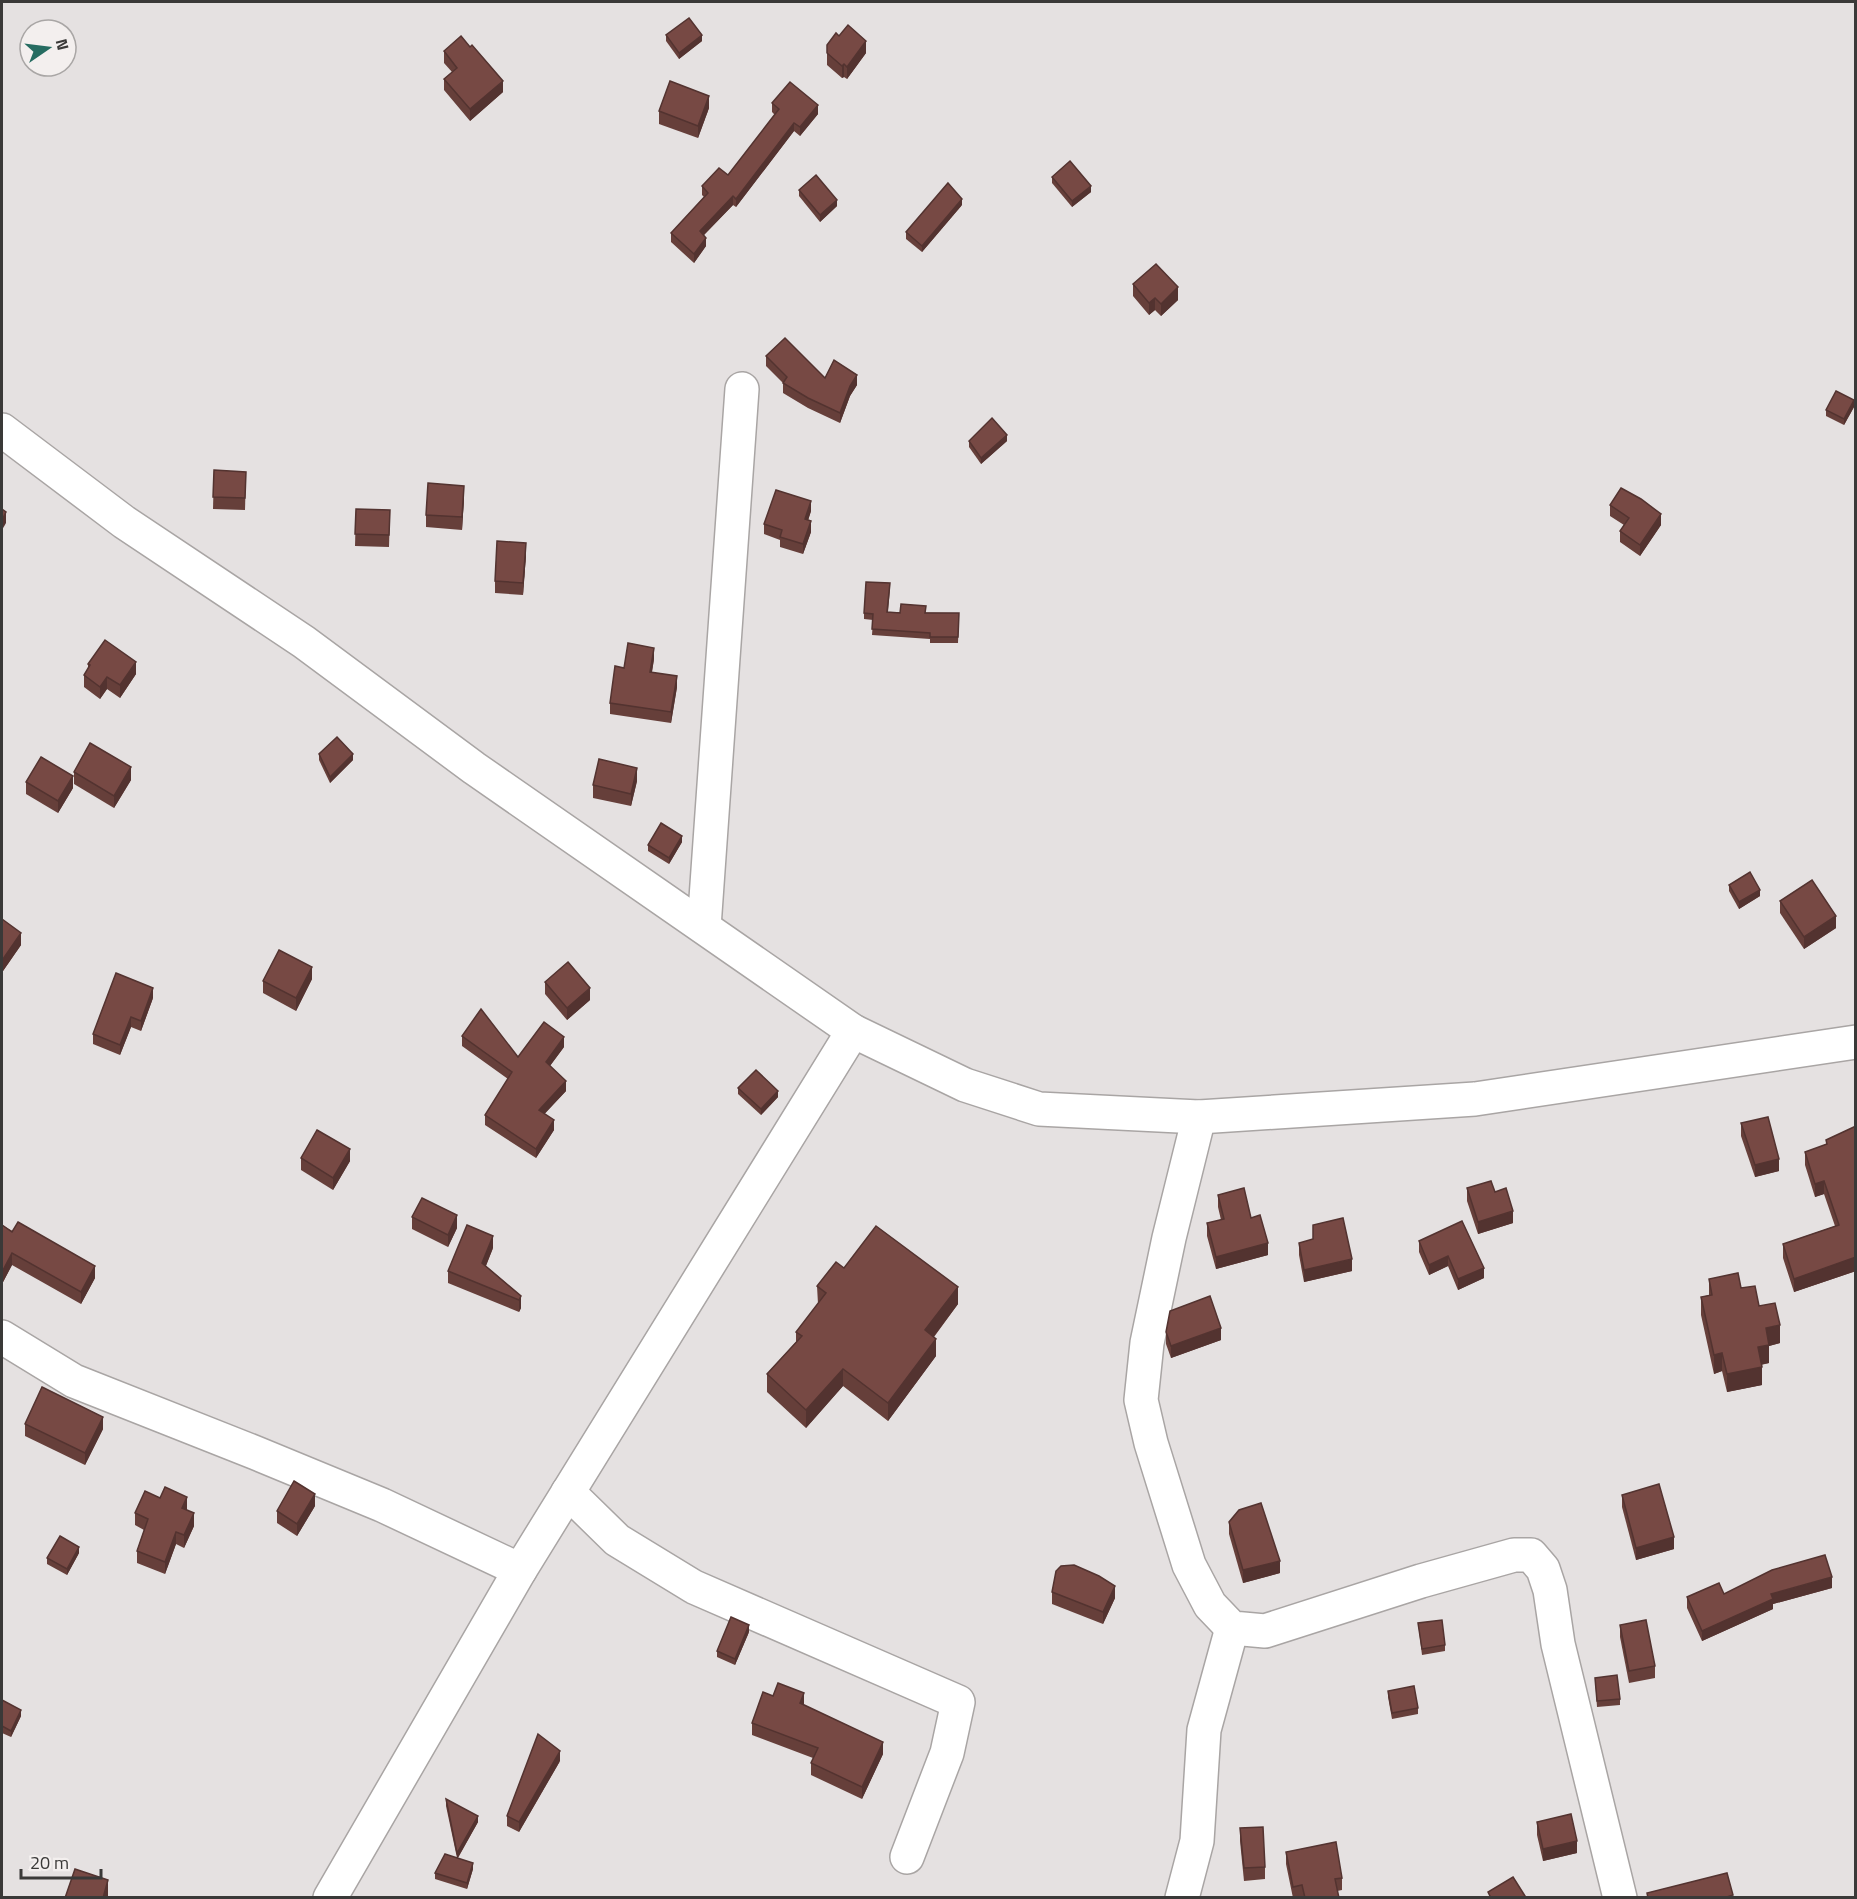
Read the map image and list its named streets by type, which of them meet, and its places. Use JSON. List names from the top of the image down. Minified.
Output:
{"scale_bar":"20 m","north":"right"}
